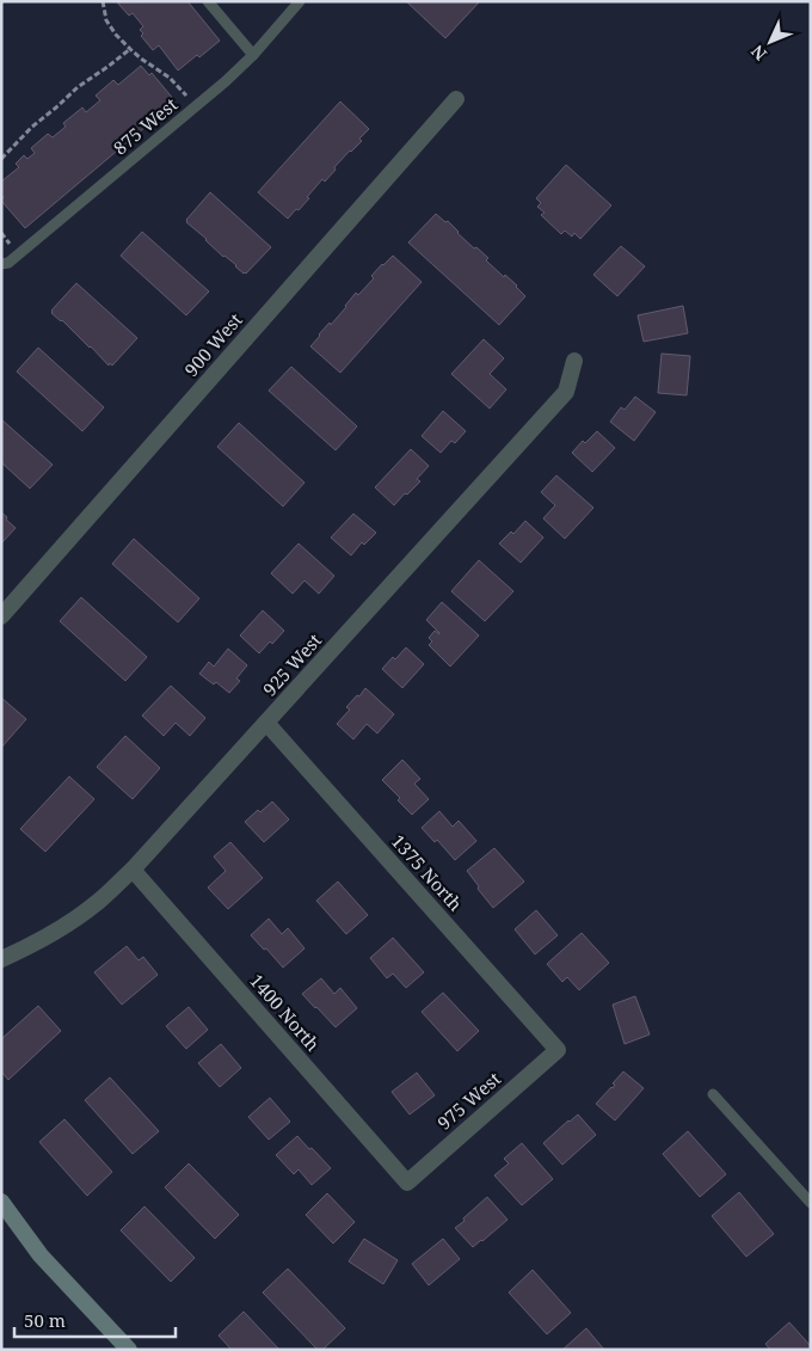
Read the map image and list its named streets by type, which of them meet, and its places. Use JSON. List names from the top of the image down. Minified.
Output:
{"streets":{"street":["900 West","925 West","1375 North","1400 North","975 West"],"lane":["875 West"]},"crossings":[["925 West","1375 North"],["925 West","1400 North"],["1375 North","975 West"],["1400 North","975 West"]],"scale_bar":"50 m","north":"bottom left"}
